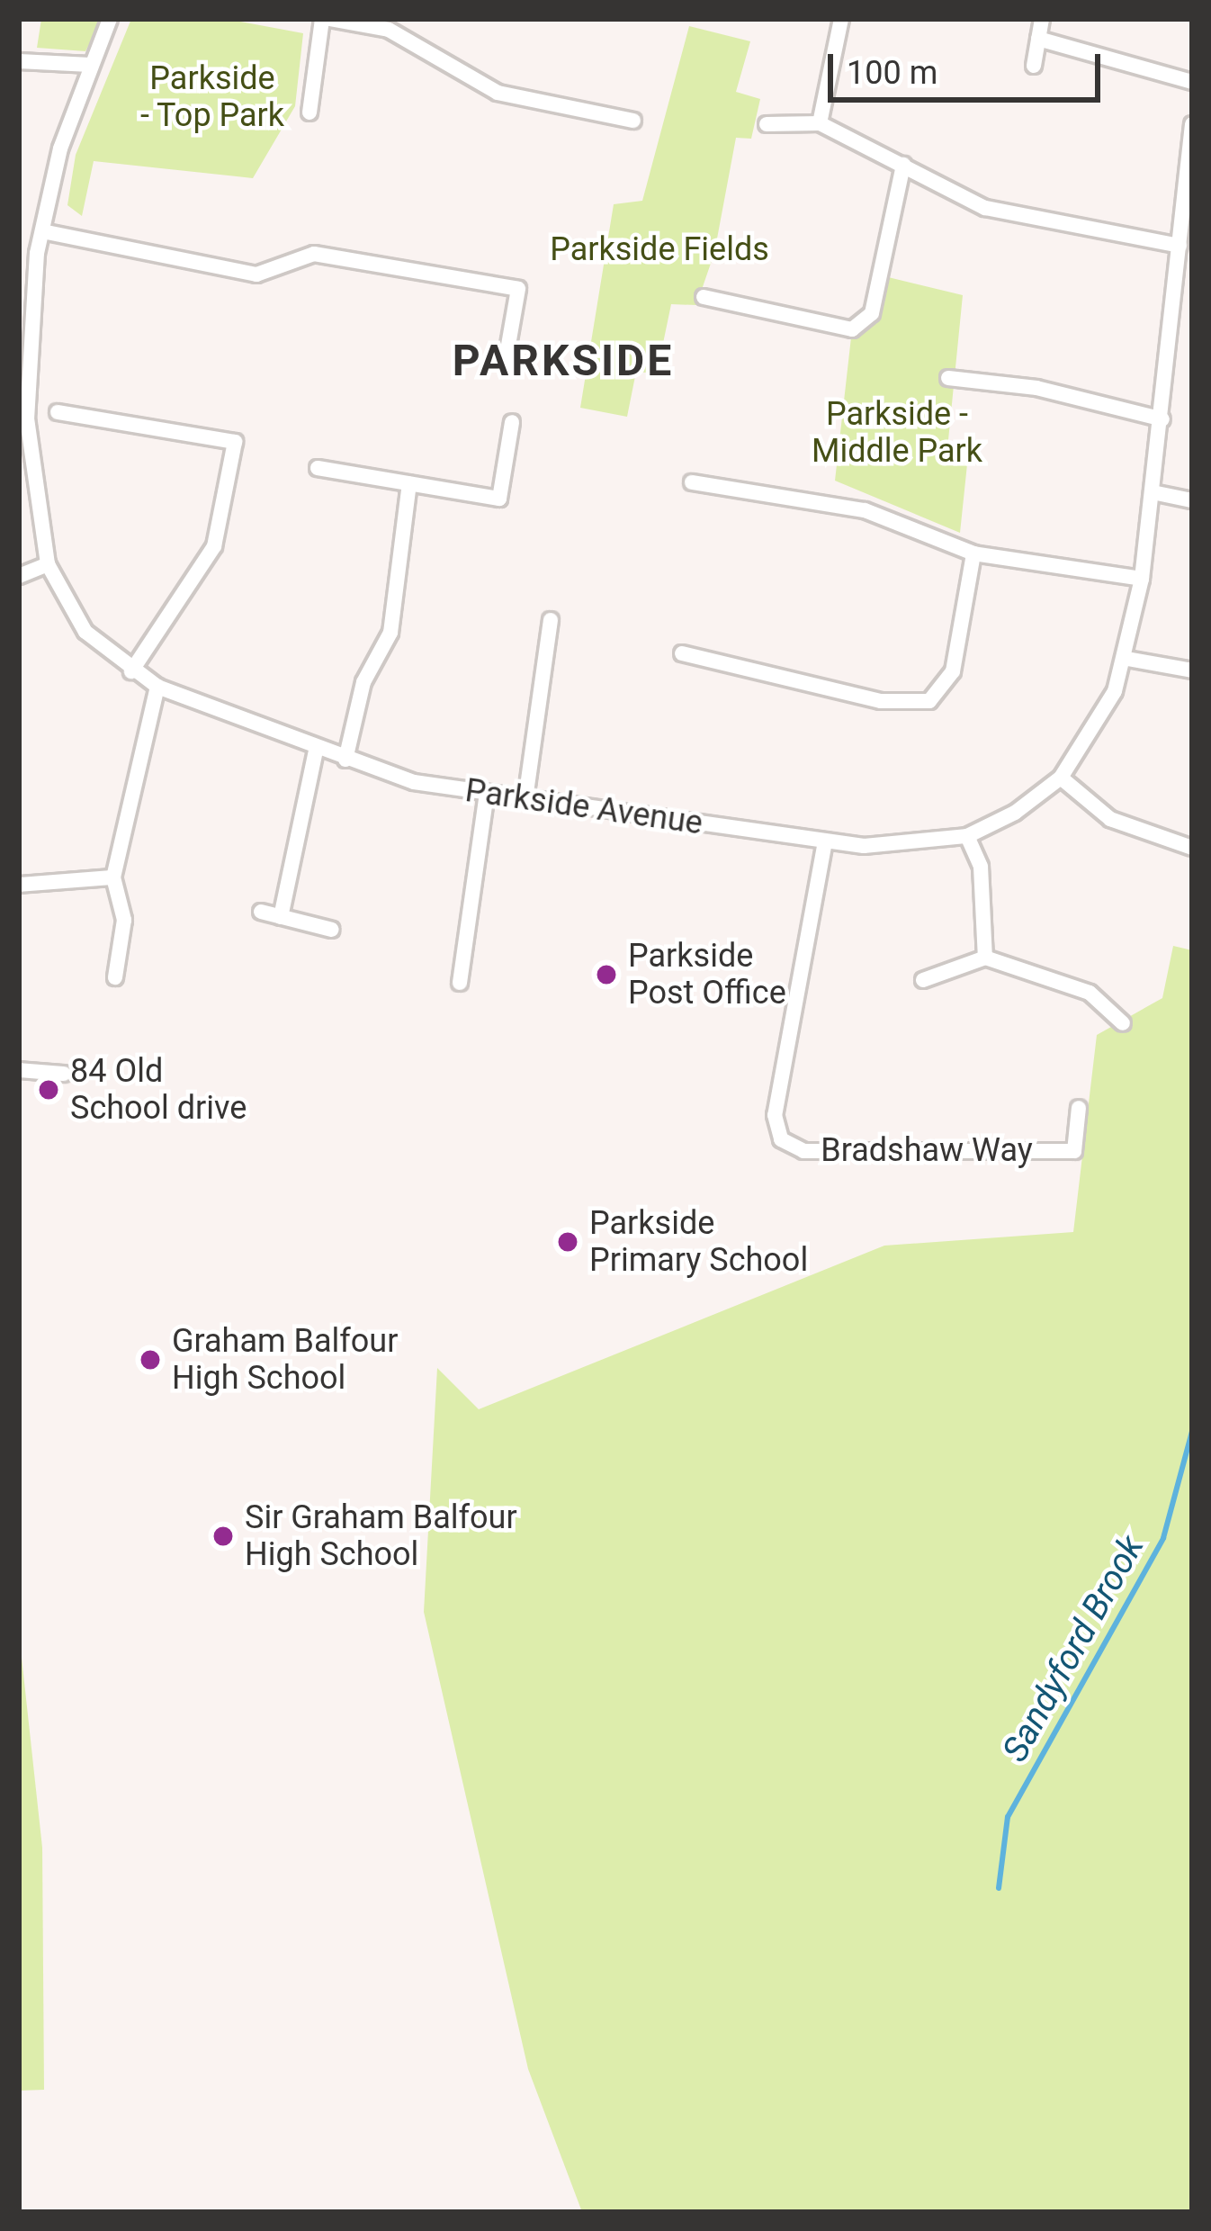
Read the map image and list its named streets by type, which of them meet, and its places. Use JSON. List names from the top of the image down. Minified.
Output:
{"streets":{"street":["Parkside Avenue","Bradshaw Way"]},"crossings":[["Parkside Avenue","Bradshaw Way"]],"districts":["PARKSIDE"],"water":["Sandyford Brook"],"parks":["Parkside - Top Park","Parkside Fields","Parkside - Middle Park"],"places":["Parkside Post Office","84 Old School drive","Parkside Primary School","Graham Balfour High School","Sir Graham Balfour High School"],"scale_bar":"100 m"}
